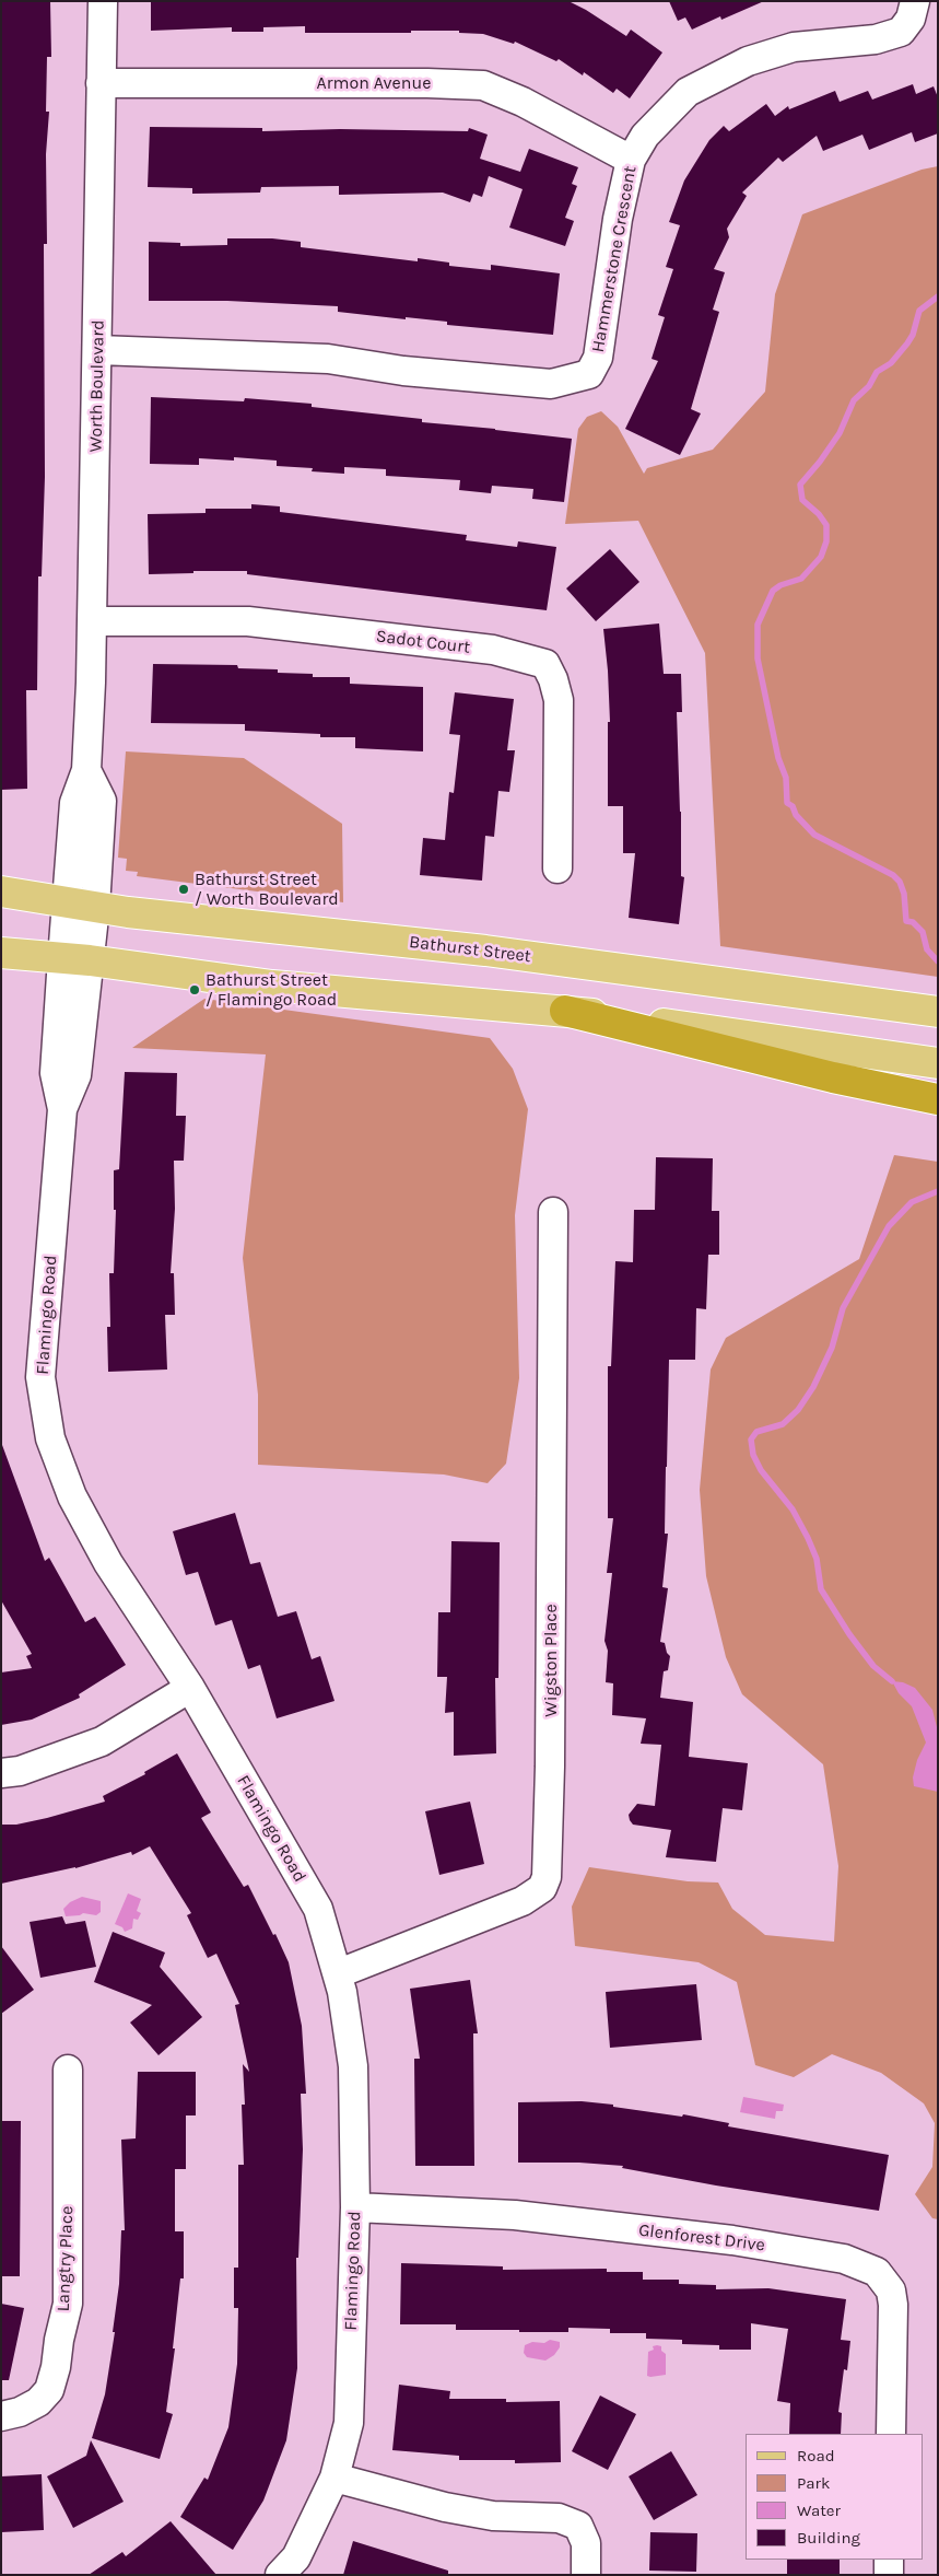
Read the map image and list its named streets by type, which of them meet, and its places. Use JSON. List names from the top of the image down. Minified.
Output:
{"streets":{"main road":["Bathurst Street"],"street":["Armon Avenue","Hammerstone Crescent","Worth Boulevard","Sadot Court","Flamingo Road","Wigston Place","Glenforest Drive","Langtry Place"]},"crossings":[["Armon Avenue","Hammerstone Crescent"],["Armon Avenue","Worth Boulevard"],["Hammerstone Crescent","Worth Boulevard"],["Worth Boulevard","Sadot Court"],["Worth Boulevard","Bathurst Street"],["Worth Boulevard","Flamingo Road"],["Flamingo Road","Wigston Place"],["Flamingo Road","Glenforest Drive"]],"places":["Bathurst Street / Worth Boulevard","Bathurst Street / Flamingo Road"],"legend":["Road","Park","Water","Building"]}
